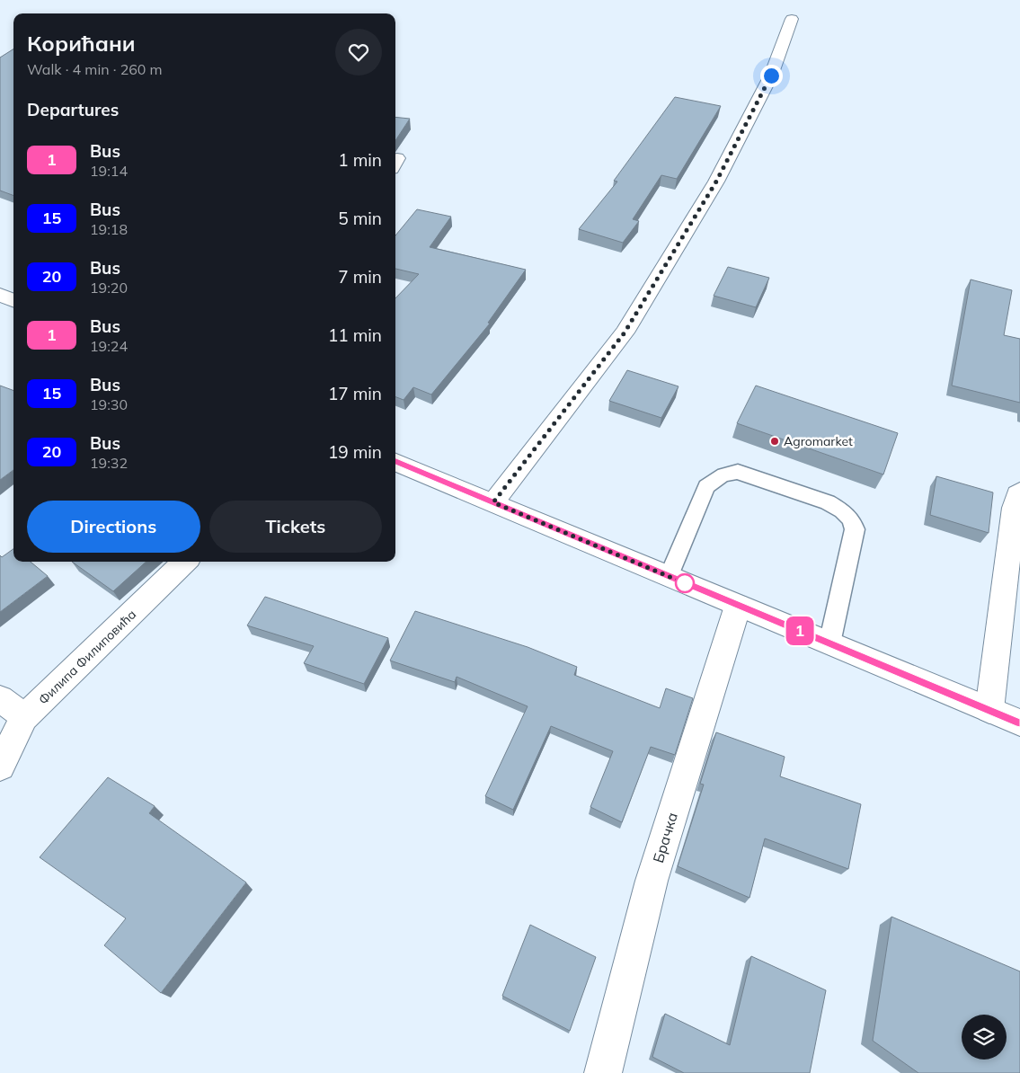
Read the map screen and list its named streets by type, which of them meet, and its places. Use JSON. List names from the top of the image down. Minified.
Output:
{"streets":{"street":["Филипа Филиповића","Брачка"]},"places":["Agromarket"],"lines":["bus line 1"],"page":{"on_map":"1","heading":[["Корићани","Walk · 4 min · 260 m"],"Departures"],"list":[{"mark":"1","name":"Bus","note":"19:14","value":"1 min"},{"mark":"15","name":"Bus","note":"19:18","value":"5 min"},{"mark":"20","name":"Bus","note":"19:20","value":"7 min"},{"mark":"1","name":"Bus","note":"19:24","value":"11 min"},{"mark":"15","name":"Bus","note":"19:30","value":"17 min"},{"mark":"20","name":"Bus","note":"19:32","value":"19 min"}],"buttons":["Directions","Tickets"]}}
